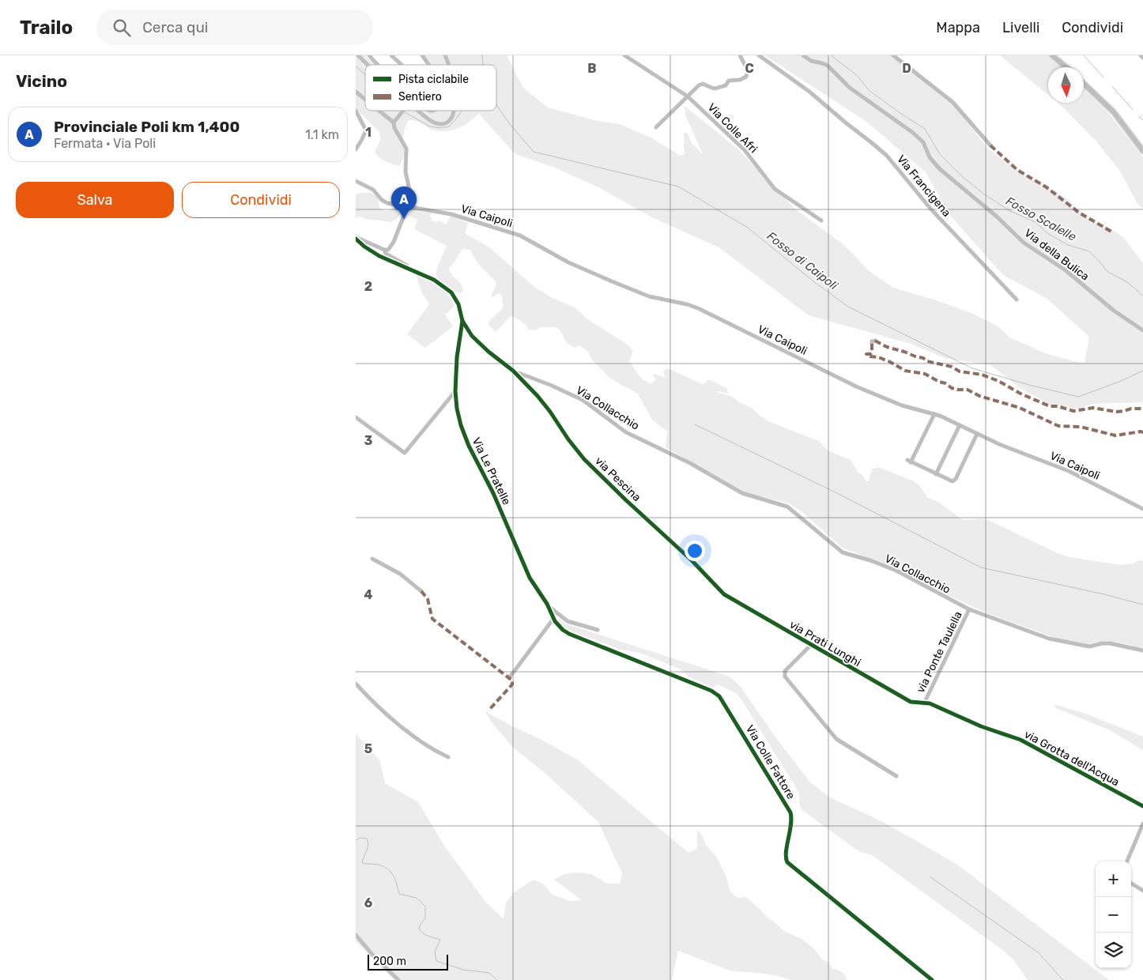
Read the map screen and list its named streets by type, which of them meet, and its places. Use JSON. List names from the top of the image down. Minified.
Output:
{"streets":{"street":["Via Colle Afri","Via Francigena","Via Caipoli","Via della Bulica","Via Collacchio","Via Le Pratelle","via Pescina","via Prati Lunghi","via Ponte Taulella","via Grotta dell'Acqua","Via Colle Fattore"]},"crossings":[["Via Collacchio","via Pescina"],["Via Collacchio","via Ponte Taulella"],["Via Le Pratelle","Via Colle Fattore"],["via Pescina","via Prati Lunghi"],["via Prati Lunghi","via Ponte Taulella"],["via Prati Lunghi","via Grotta dell'Acqua"],["via Ponte Taulella","via Grotta dell'Acqua"]],"water":["Fosso Scalelle","Fosso di Caipoli"],"legend":["Pista ciclabile","Sentiero"],"scale_bar":"200 m","north":"bottom","page":{"header":"Trailo","search":"Cerca qui","nav":["Mappa","Livelli","Condividi"],"heading":"Vicino","list":[{"mark":"A","name":"Provinciale Poli km 1,400","note":"Fermata · Via Poli","value":"1.1 km"}],"buttons":["Salva","Condividi"],"pins":"A","map_buttons":["+","−"],"scale":"200 m"},"grid":{"columns":["B","C","D"],"rows":["1","2","3","4","5","6"]}}
